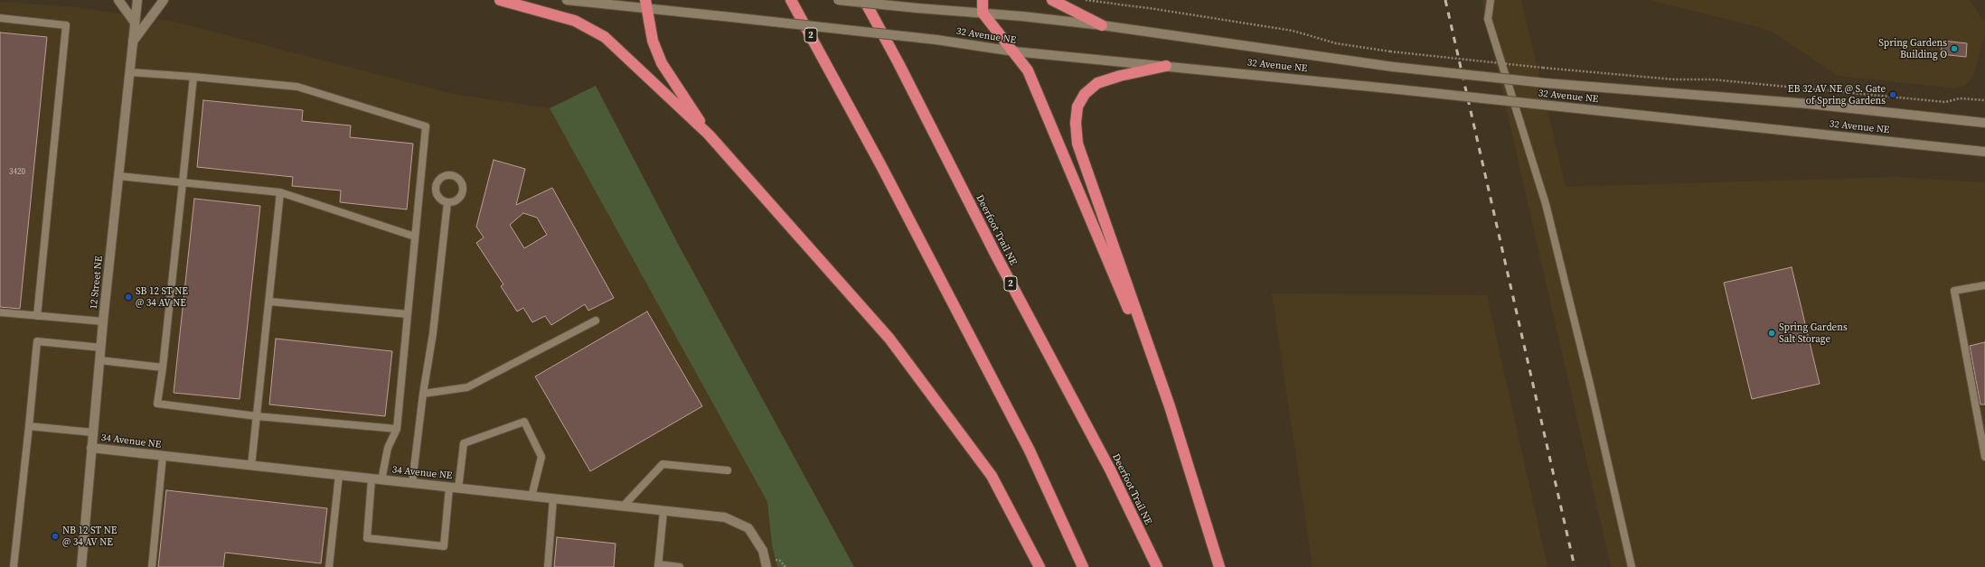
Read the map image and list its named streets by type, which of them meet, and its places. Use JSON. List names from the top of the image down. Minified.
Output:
{"streets":{"highway":["2","Deerfoot Trail NE"],"main road":["32 Avenue NE","12 Street NE","34 Avenue NE"]},"crossings":[["12 Street NE","34 Avenue NE"]],"places":["Spring Gardens Building O","EB 32 AV NE @ S. Gate of Spring Gardens","SB 12 ST NE @ 34 AV NE","Spring Gardens Salt Storage","NB 12 ST NE @ 34 AV NE"],"house_numbers":["3420"]}
